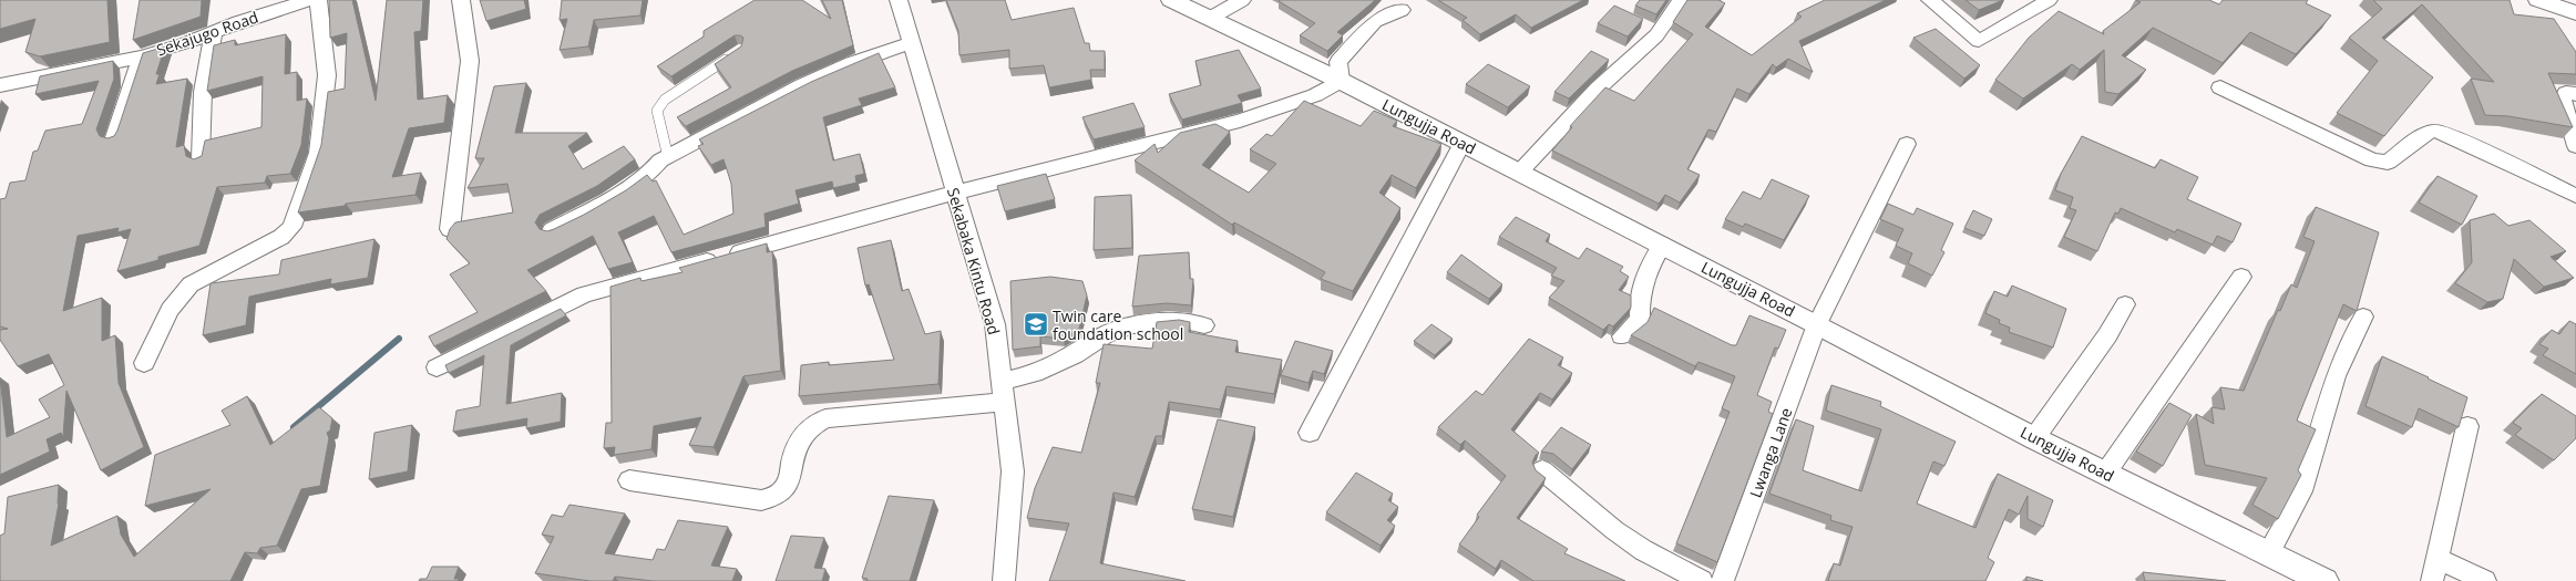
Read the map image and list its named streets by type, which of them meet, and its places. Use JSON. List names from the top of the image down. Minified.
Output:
{"streets":{"street":["Sekajugo Road","Lungujja Road","Sekabaka Kintu Road","Lwanga Lane"]},"crossings":[["Lungujja Road","Lwanga Lane"]],"places":{"school or university":["Twin care foundation school"]}}
